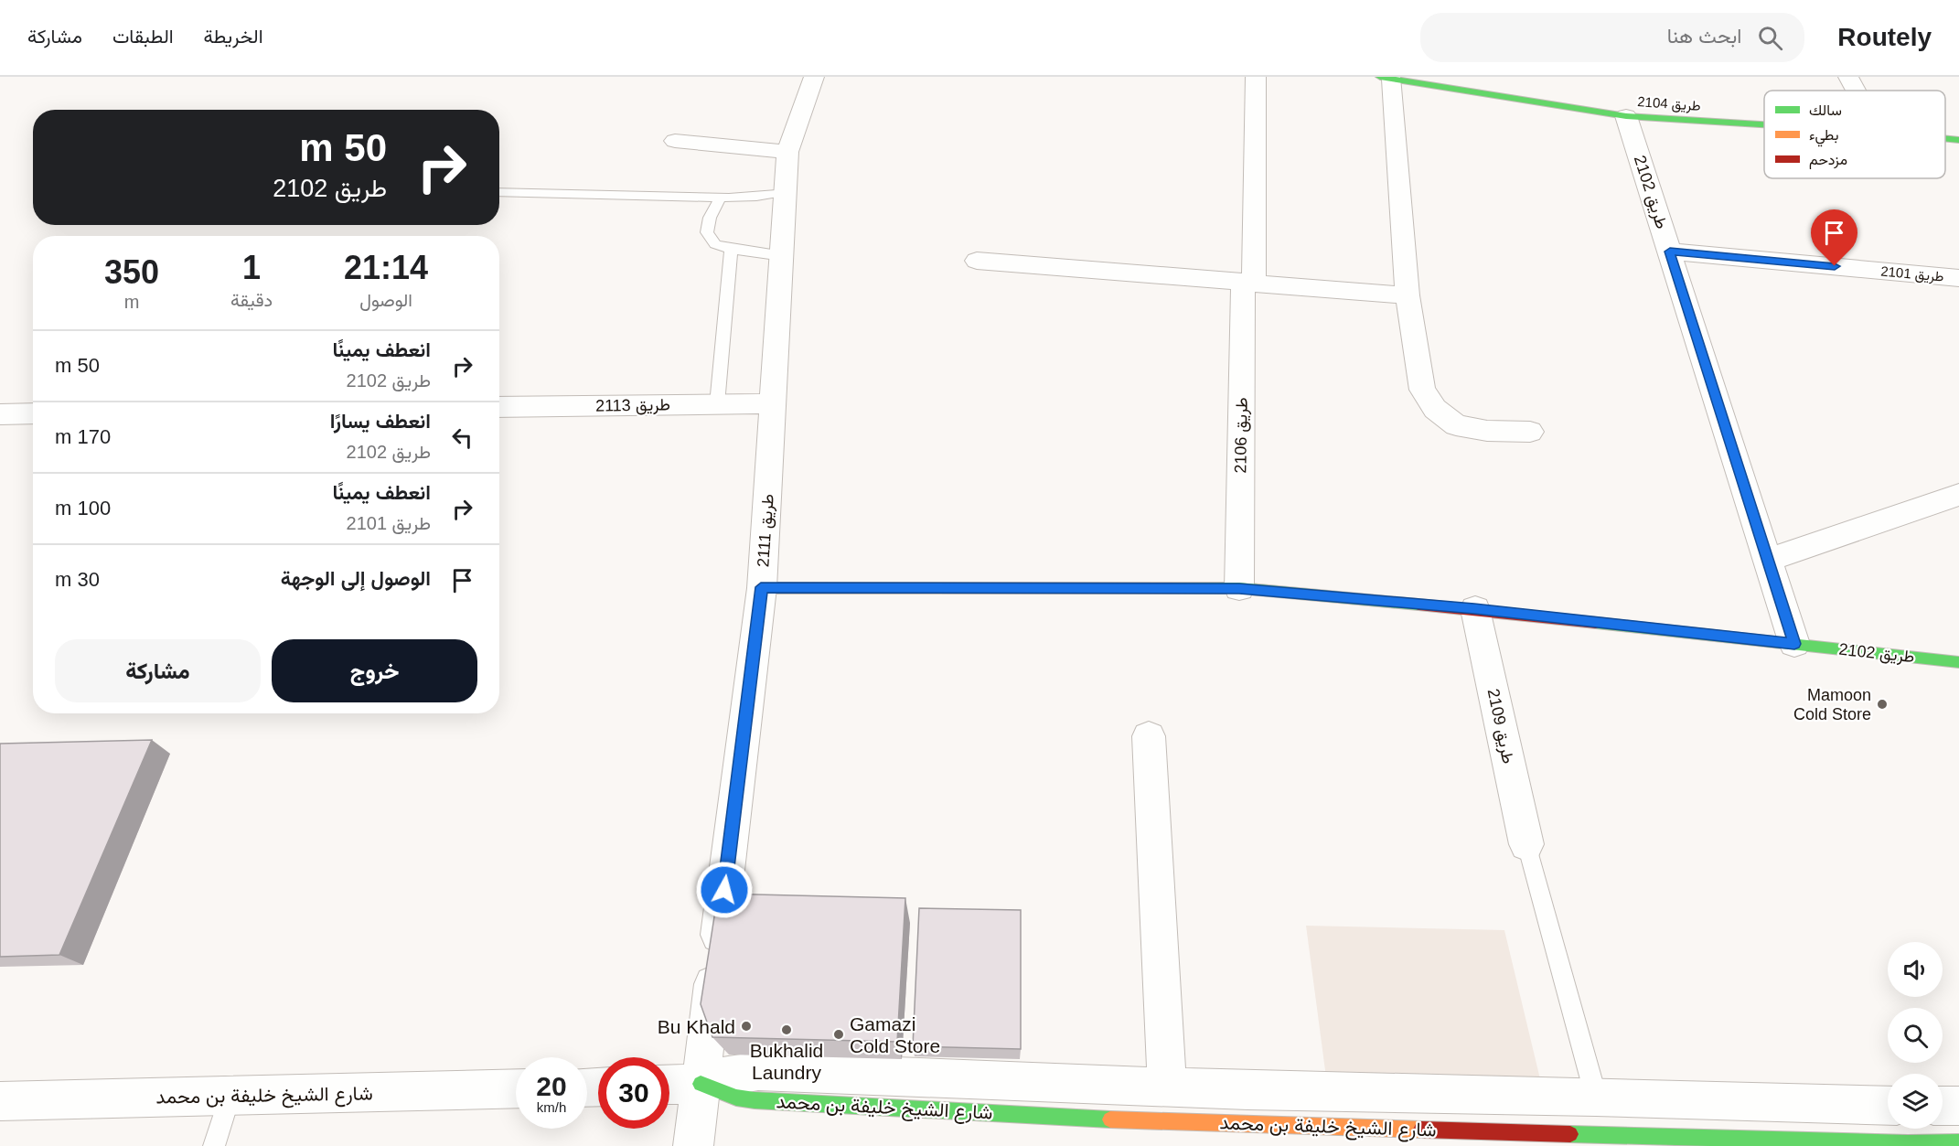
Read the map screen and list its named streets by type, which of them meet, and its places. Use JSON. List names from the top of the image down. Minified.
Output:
{"streets":{"street":["طريق 2104","طريق 2102","طريق 2101","طريق 2113","طريق 2106","طريق 2111","طريق 2109","شارع الشيخ خليفة بن محمد"]},"crossings":[["طريق 2104","طريق 2102"],["طريق 2102","طريق 2101"],["طريق 2102","طريق 2106"],["طريق 2102","طريق 2111"],["طريق 2102","طريق 2109"],["طريق 2113","طريق 2111"],["طريق 2111","شارع الشيخ خليفة بن محمد"]],"places":["Mamoon Cold Store","Bu Khald","Bukhalid Laundry","Gamazi Cold Store"],"legend":["سالك","بطيء","مزدحم"],"page":{"header":"Routely","search":"ابحث هنا","nav":["الخريطة","الطبقات","مشاركة"],"turn":["50 m","طريق 2102"],"eta":["21:14","الوصول","1","دقيقة","350","m"],"list":[{"name":"انعطف يمينًا","note":"طريق 2102","value":"50 m"},{"name":"انعطف يسارًا","note":"طريق 2102","value":"170 m"},{"name":"انعطف يمينًا","note":"طريق 2101","value":"100 m"},{"name":"الوصول إلى الوجهة","value":"30 m"}],"buttons":["خروج","مشاركة"],"speed":"20 km/h","limit":"30"}}
